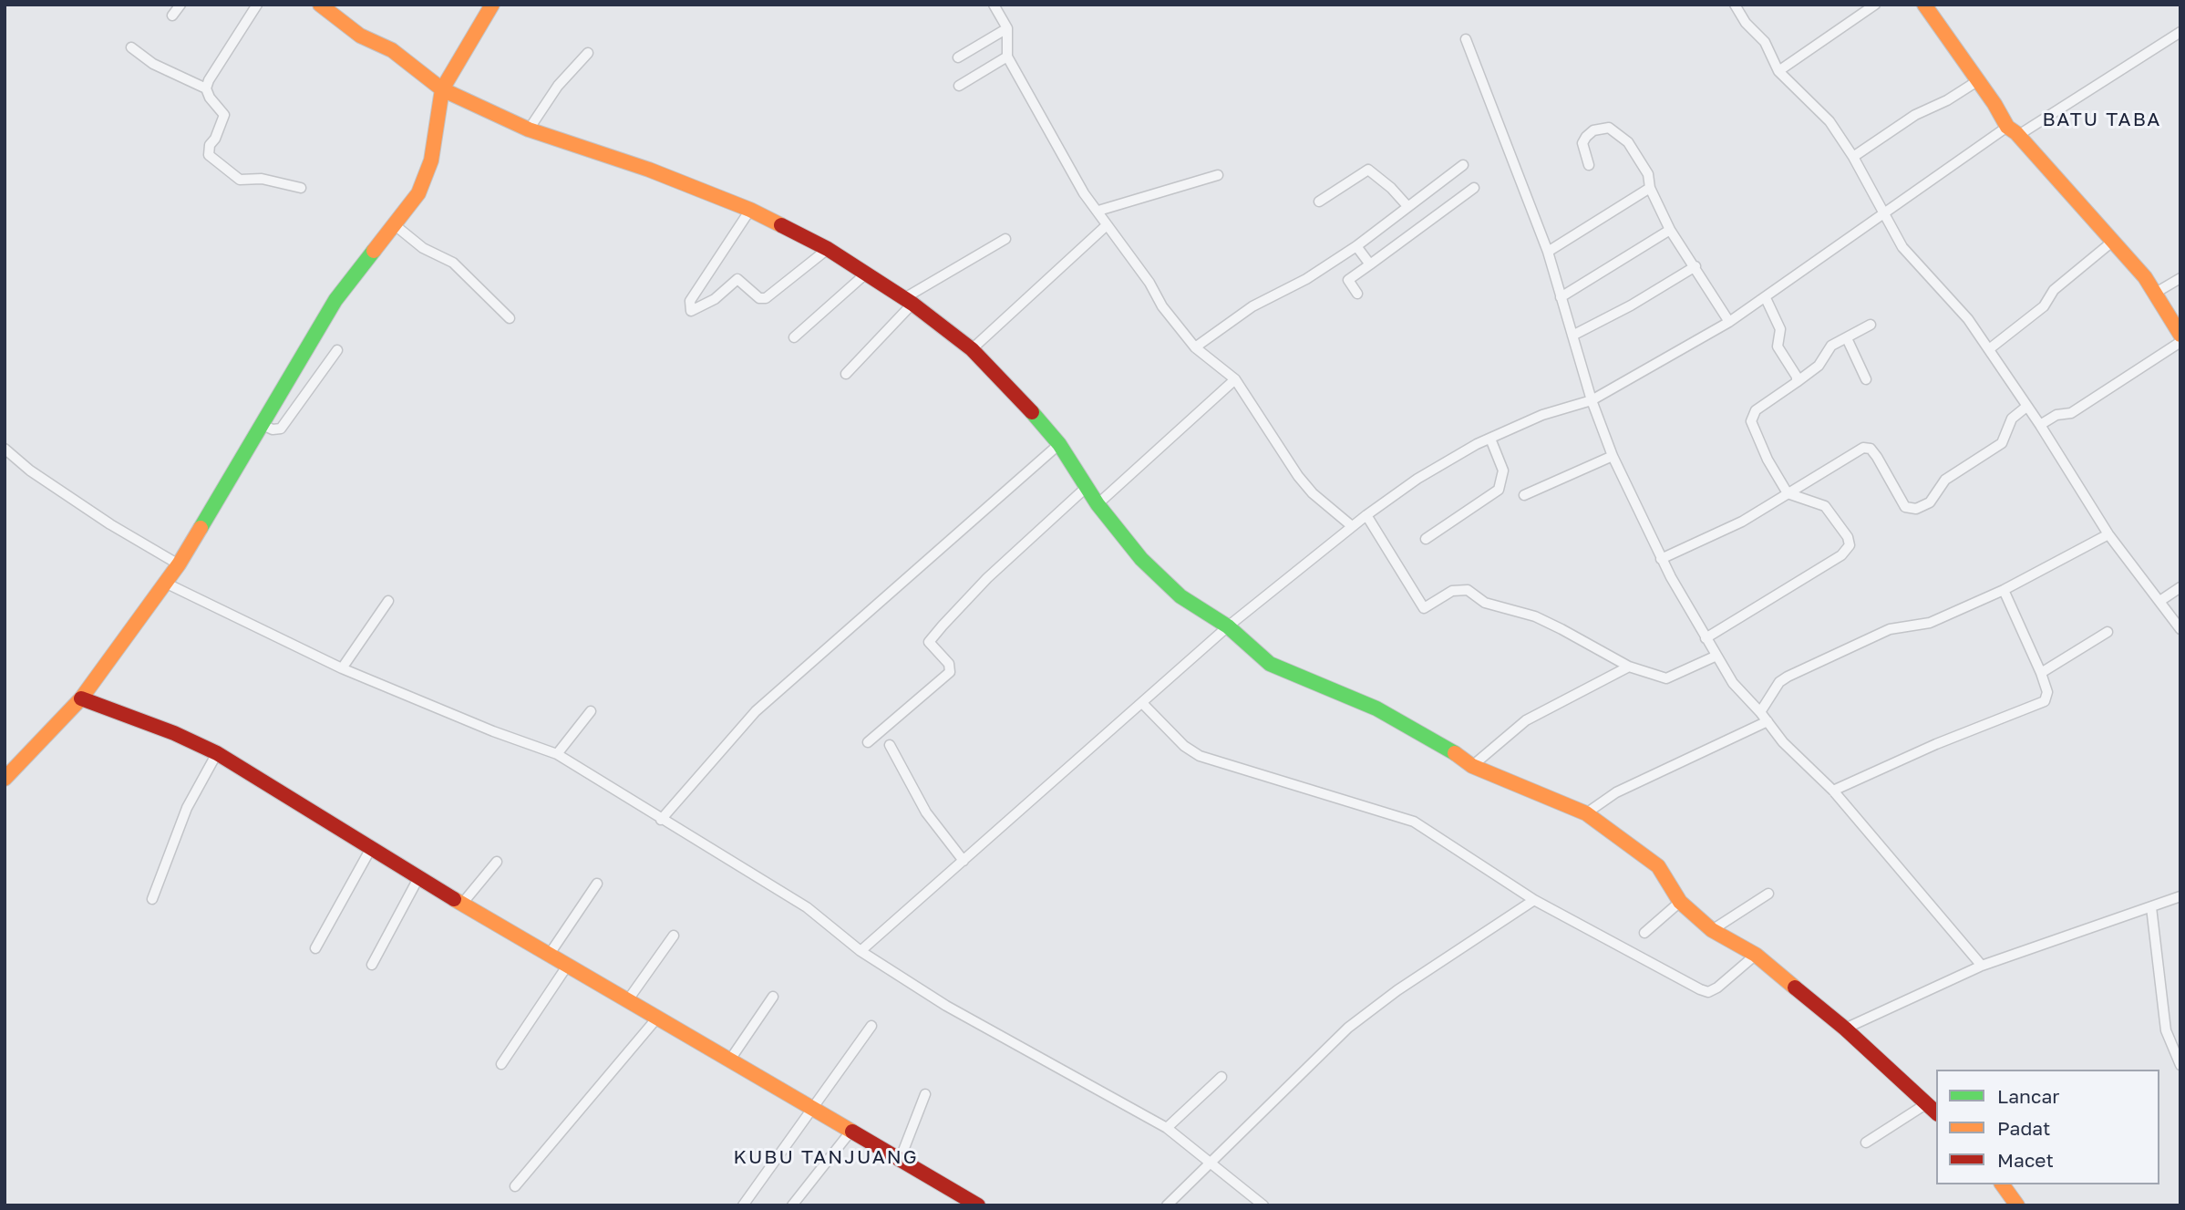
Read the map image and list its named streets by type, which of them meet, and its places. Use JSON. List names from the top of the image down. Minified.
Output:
{"districts":["BATU TABA","KUBU TANJUANG"],"legend":["Lancar","Padat","Macet"]}
